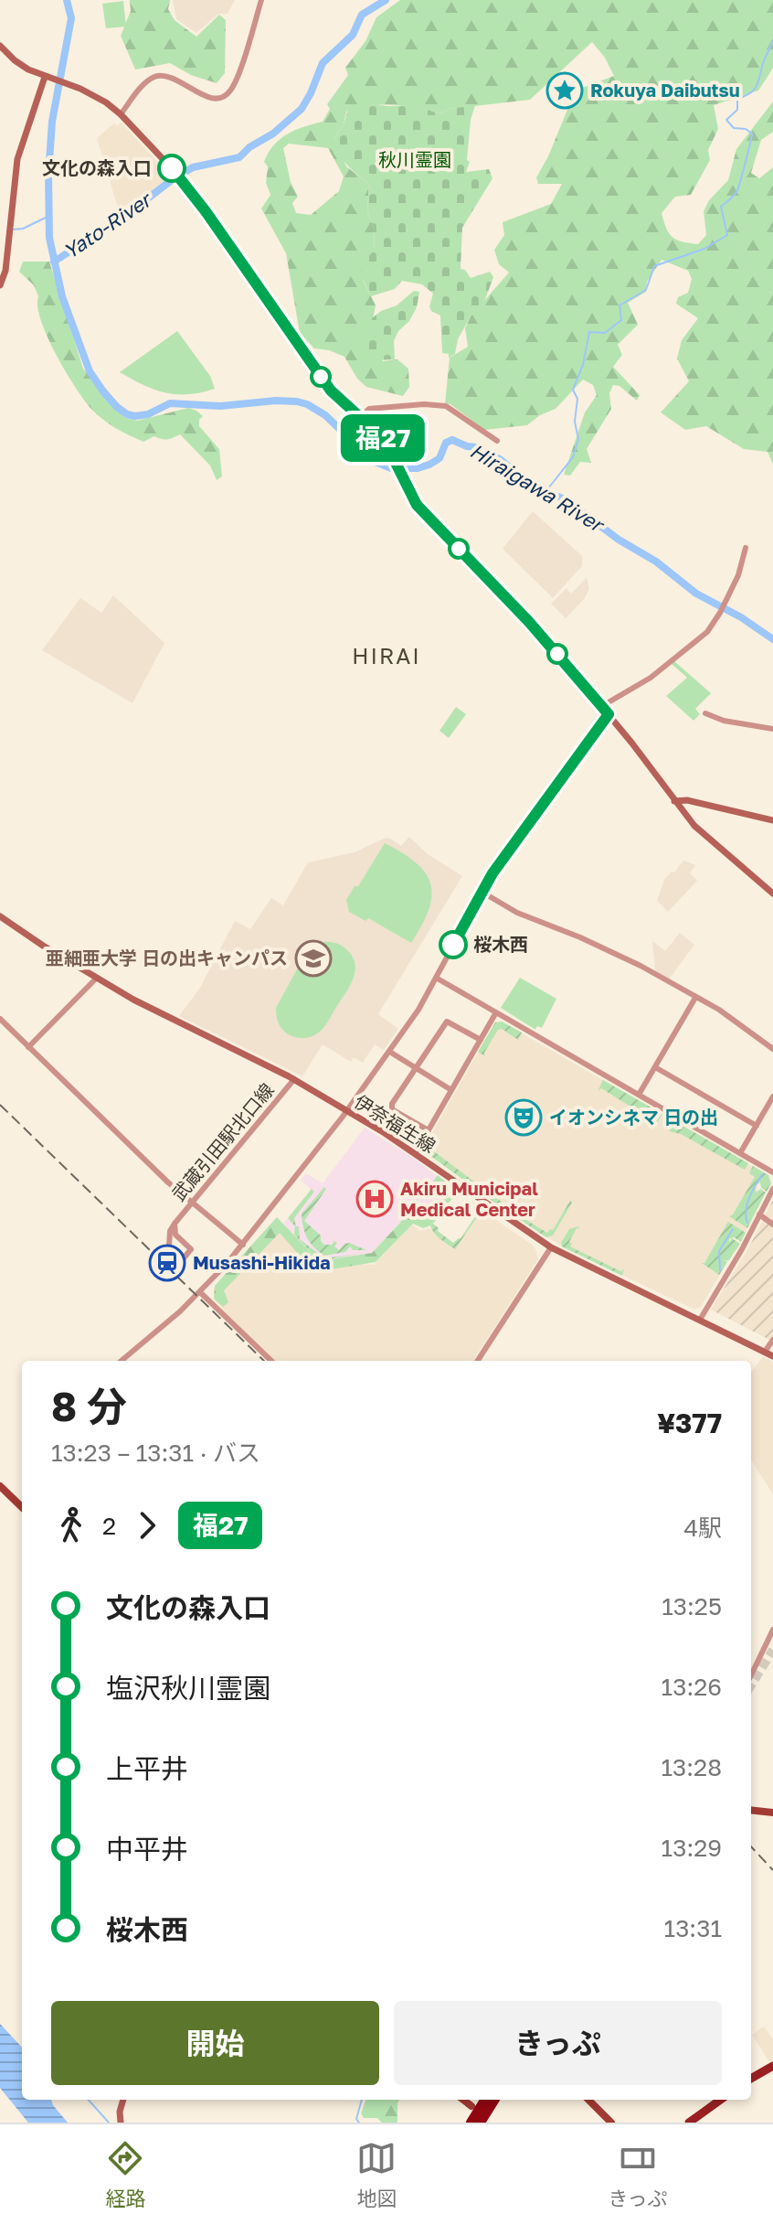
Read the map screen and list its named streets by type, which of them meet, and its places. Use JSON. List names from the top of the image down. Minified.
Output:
{"streets":{"main road":["伊奈福生線"],"street":["武蔵引田駅北口線"]},"crossings":[["伊奈福生線","武蔵引田駅北口線"]],"districts":["HIRAI"],"water":["Yato-River","Hiraigawa River"],"parks":["秋川霊園"],"places":{"place":["Rokuya Daibutsu"],"other":["文化の森入口","桜木西"],"school or university":["亜細亜大学 日の出キャンパス"],"theatre":["イオンシネマ 日の出"],"hospital":["Akiru Municipal Medical Center"],"station":["Musashi-Hikida"]},"lines":["bus line 福27"],"page":{"on_map":"福27","heading":["8 分","13:23 – 13:31 · バス","¥377"],"legs":["2","福27","4駅"],"list":[{"name":"文化の森入口","value":"13:25"},{"name":"塩沢秋川霊園","value":"13:26"},{"name":"上平井","value":"13:28"},{"name":"中平井","value":"13:29"},{"name":"桜木西","value":"13:31"}],"buttons":["開始","きっぷ"],"tabs":["経路","地図","きっぷ"]}}
